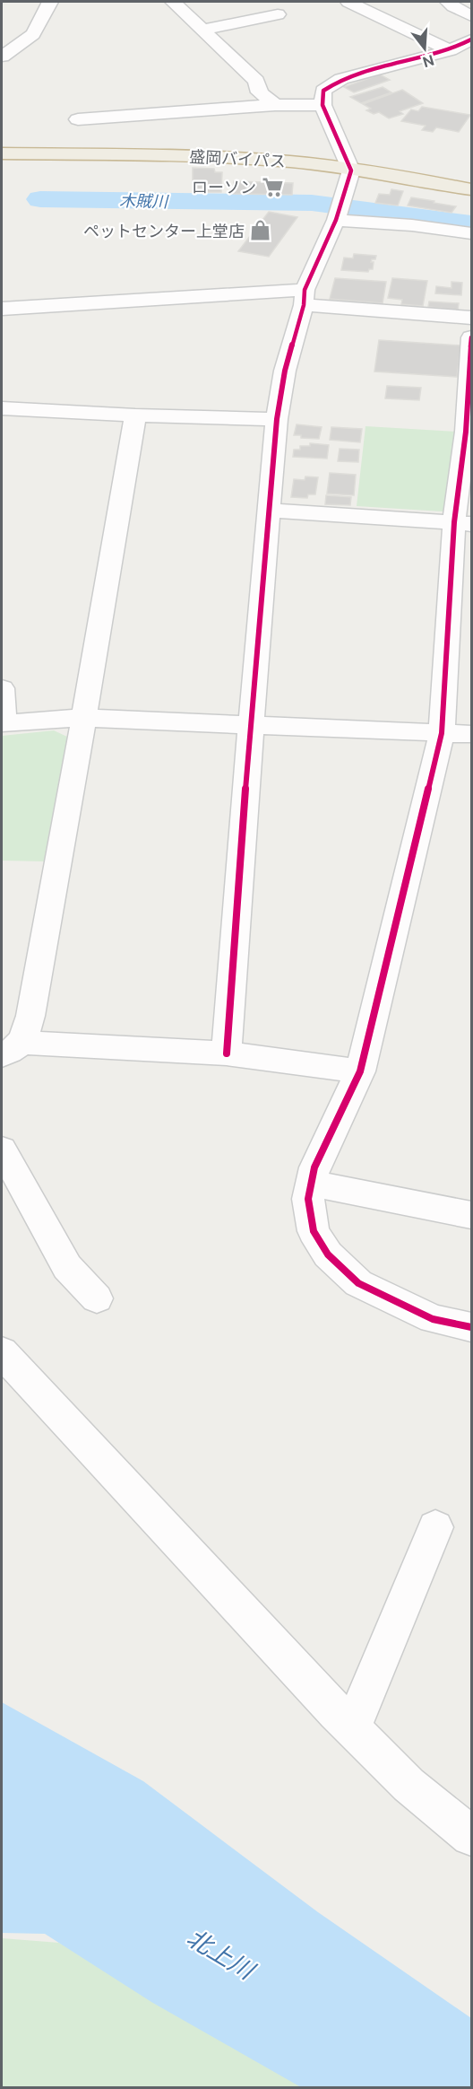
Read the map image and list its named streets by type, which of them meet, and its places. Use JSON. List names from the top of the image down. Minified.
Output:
{"streets":{"highway":["盛岡バイパス"]},"water":["木賊川","北上川"],"places":{"supermarket":["ローソン"],"shop":["ペットセンター上堂店"]},"north":"bottom"}
